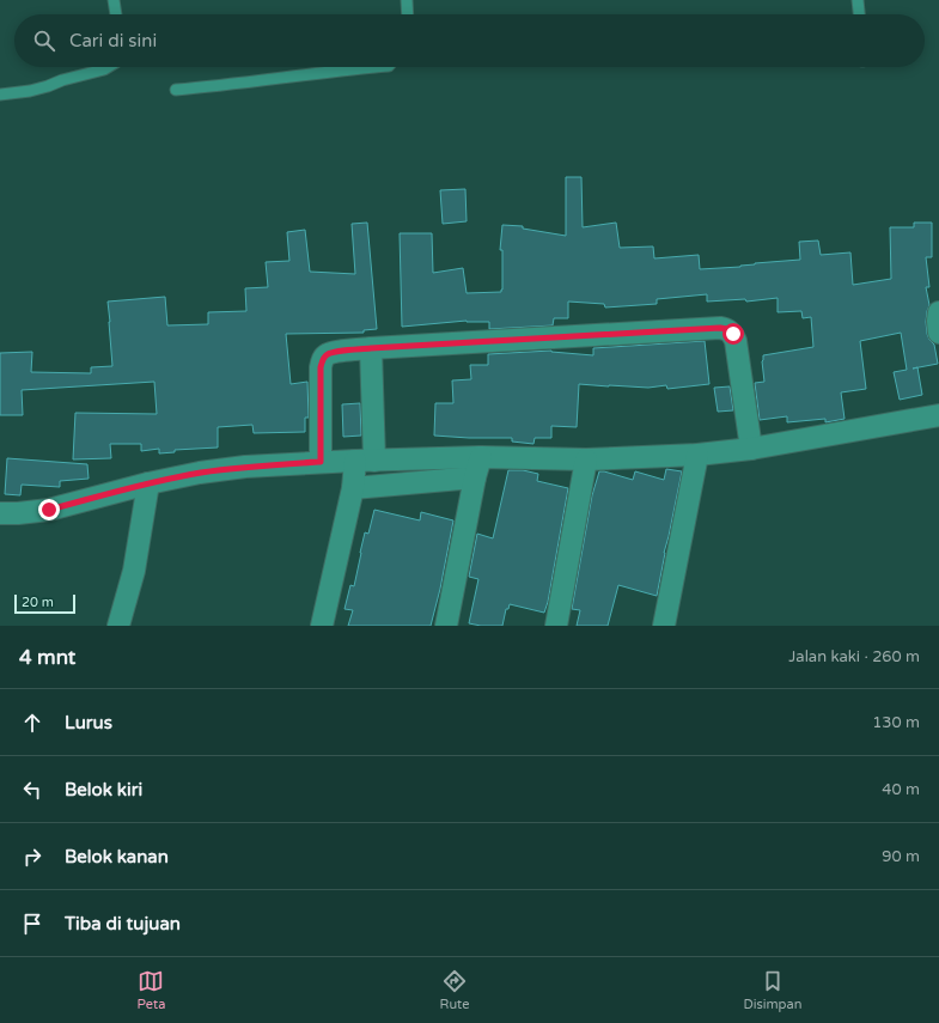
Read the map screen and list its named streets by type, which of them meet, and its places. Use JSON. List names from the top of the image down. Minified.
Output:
{"scale_bar":"20 m","page":{"search":"Cari di sini","scale":"20 m","heading":["4 mnt","Jalan kaki · 260 m"],"list":[["Lurus","130 m"],["Belok kiri","40 m"],["Belok kanan","90 m"],"Tiba di tujuan"],"nav":["Peta","Rute","Disimpan"]}}
